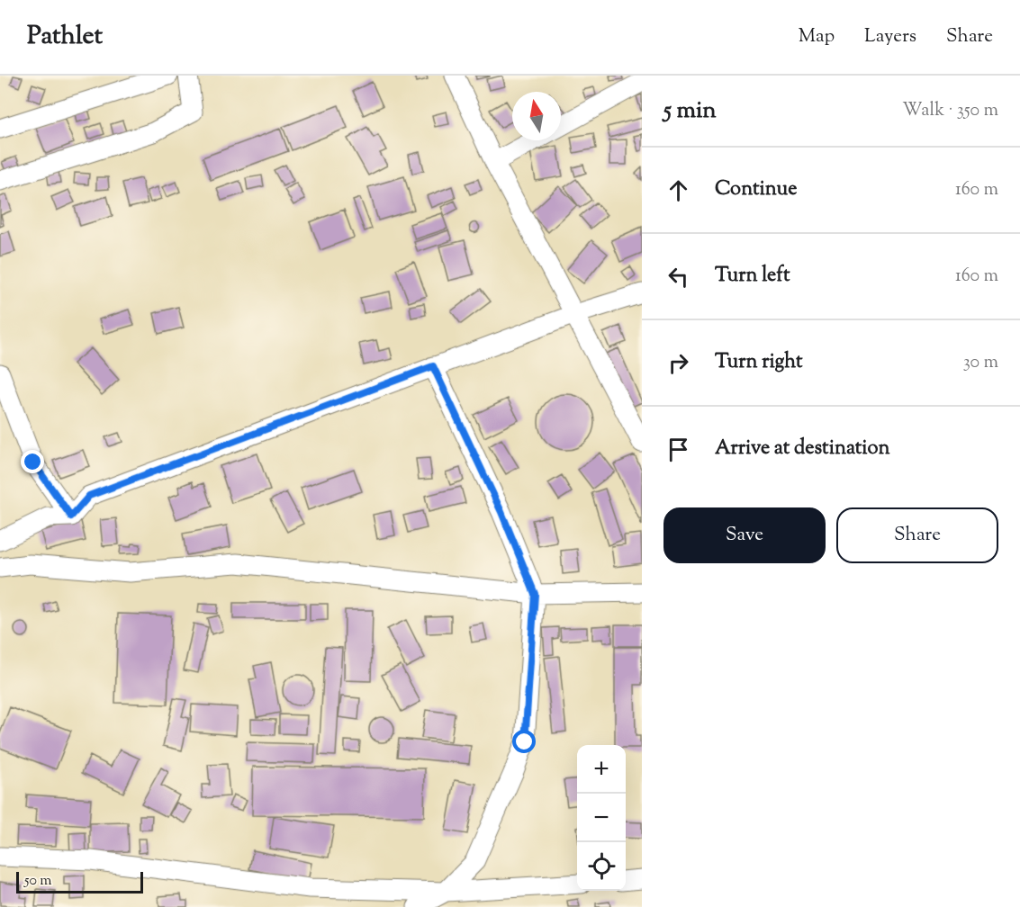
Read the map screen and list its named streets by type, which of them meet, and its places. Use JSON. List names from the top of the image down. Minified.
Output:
{"scale_bar":"50 m","north":"top","page":{"header":"Pathlet","nav":["Map","Layers","Share"],"heading":["5 min","Walk · 350 m"],"list":[["Continue","160 m"],["Turn left","160 m"],["Turn right","30 m"],"Arrive at destination"],"buttons":["Save","Share"],"map_buttons":["+","−"],"scale":"50 m"}}
